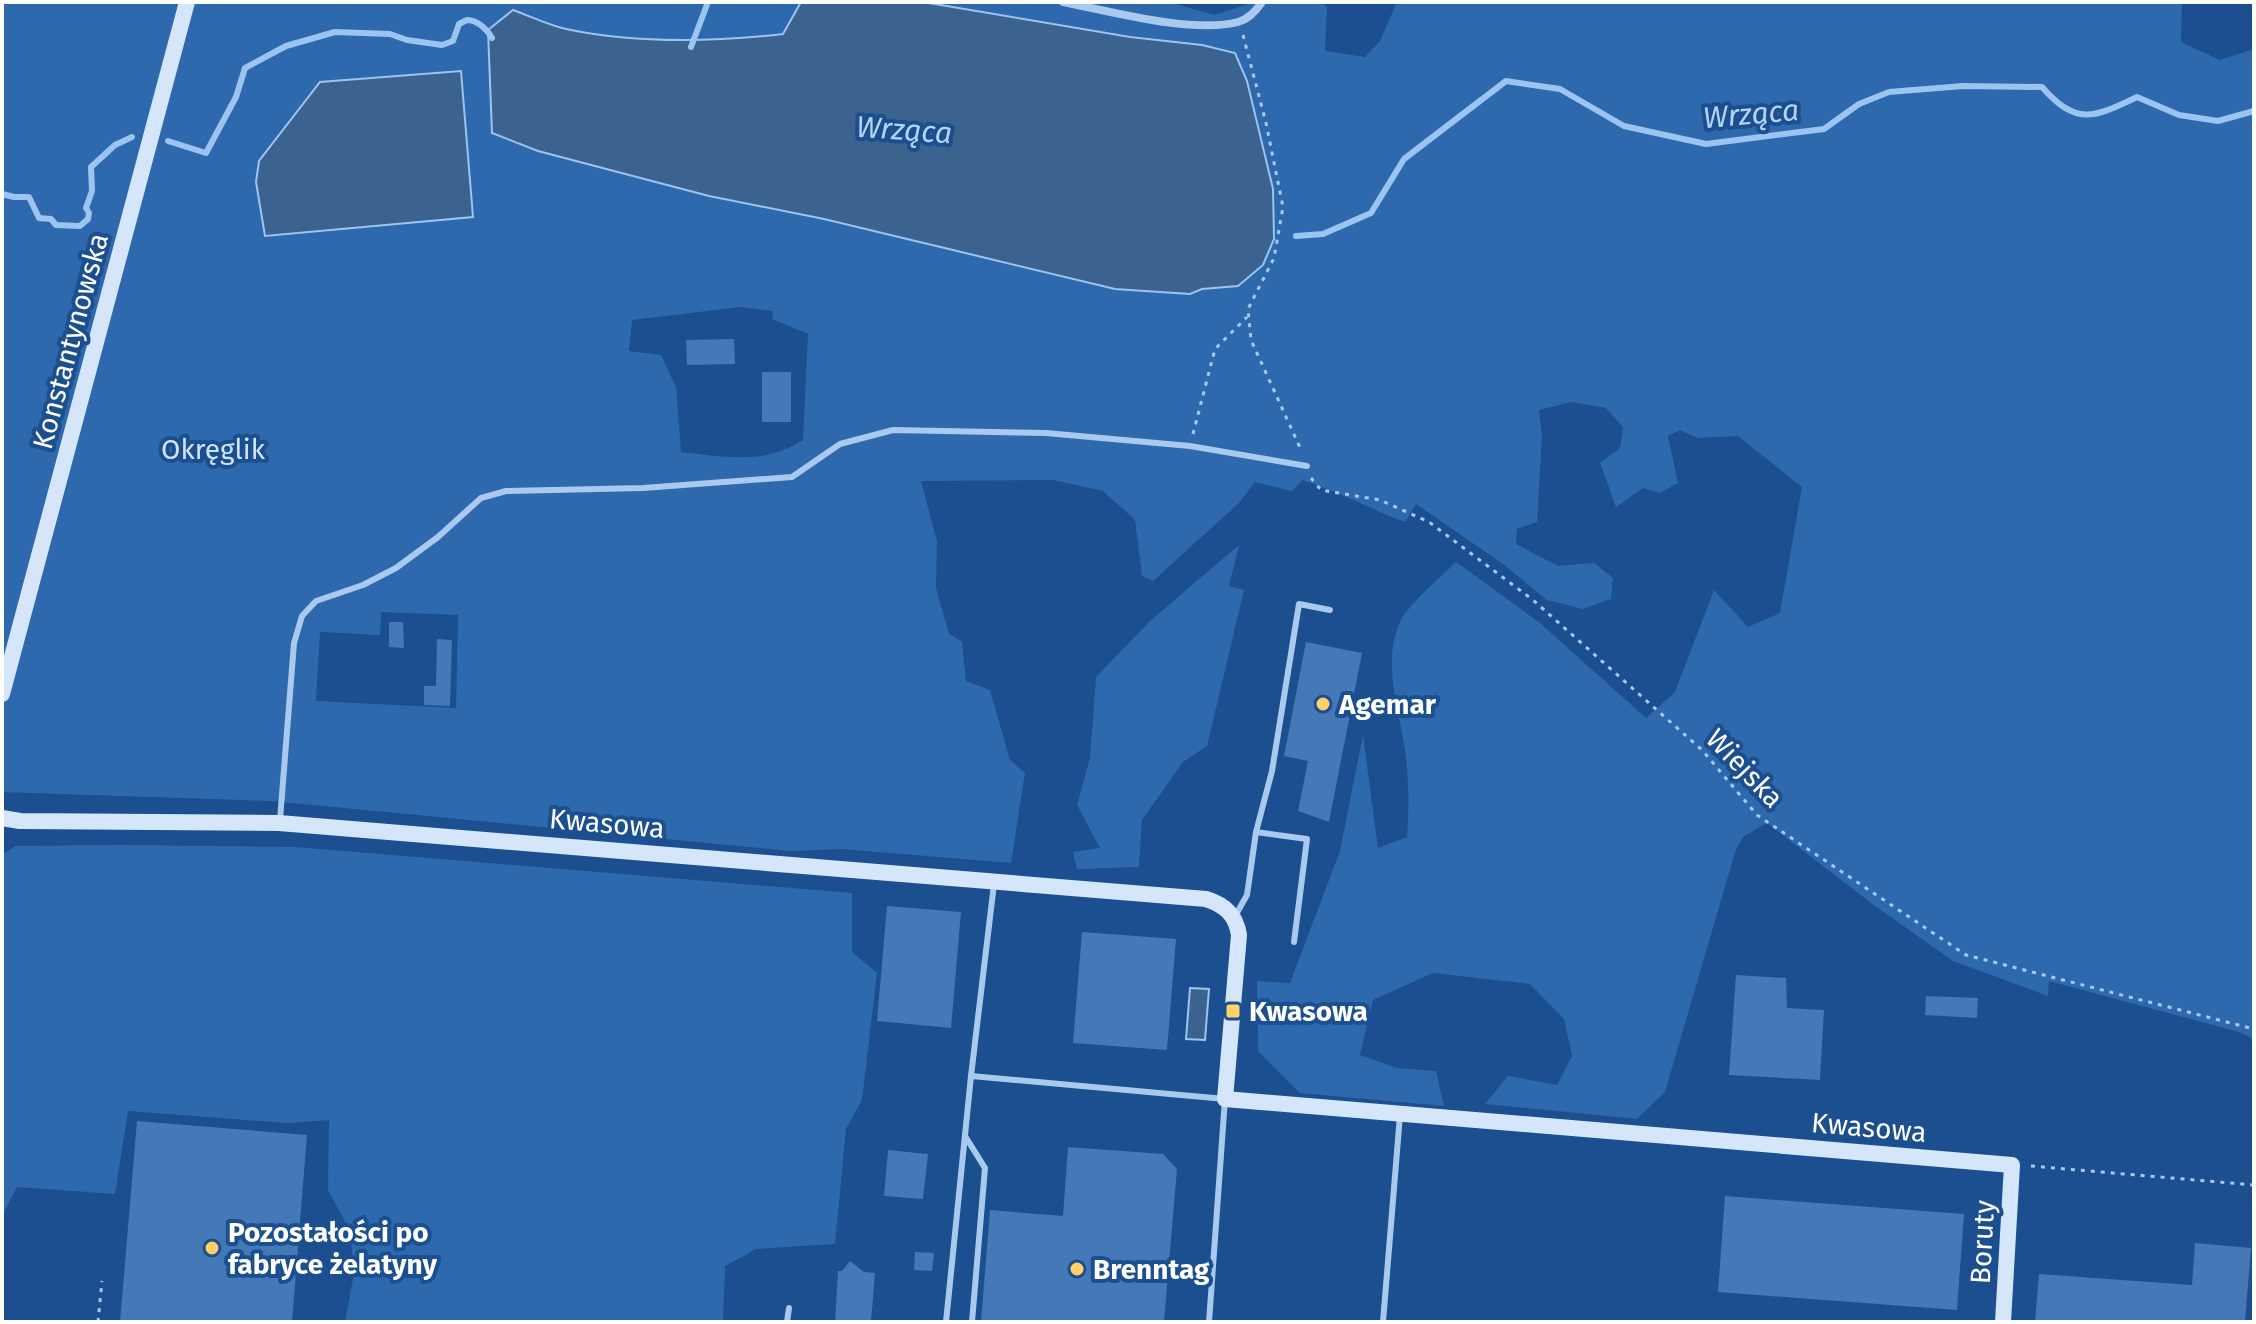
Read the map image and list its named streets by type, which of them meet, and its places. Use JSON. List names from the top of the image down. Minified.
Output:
{"streets":{"street":["Konstantynowska","Kwasowa","Boruty"],"path":["Wiejska"]},"crossings":[["Kwasowa","Boruty"]],"water":["Wrząca"],"parks":["Okręglik"],"places":{"other":["Agemar","Pozostałości po fabryce żelatyny","Brenntag"],"transit":["Kwasowa"]}}
